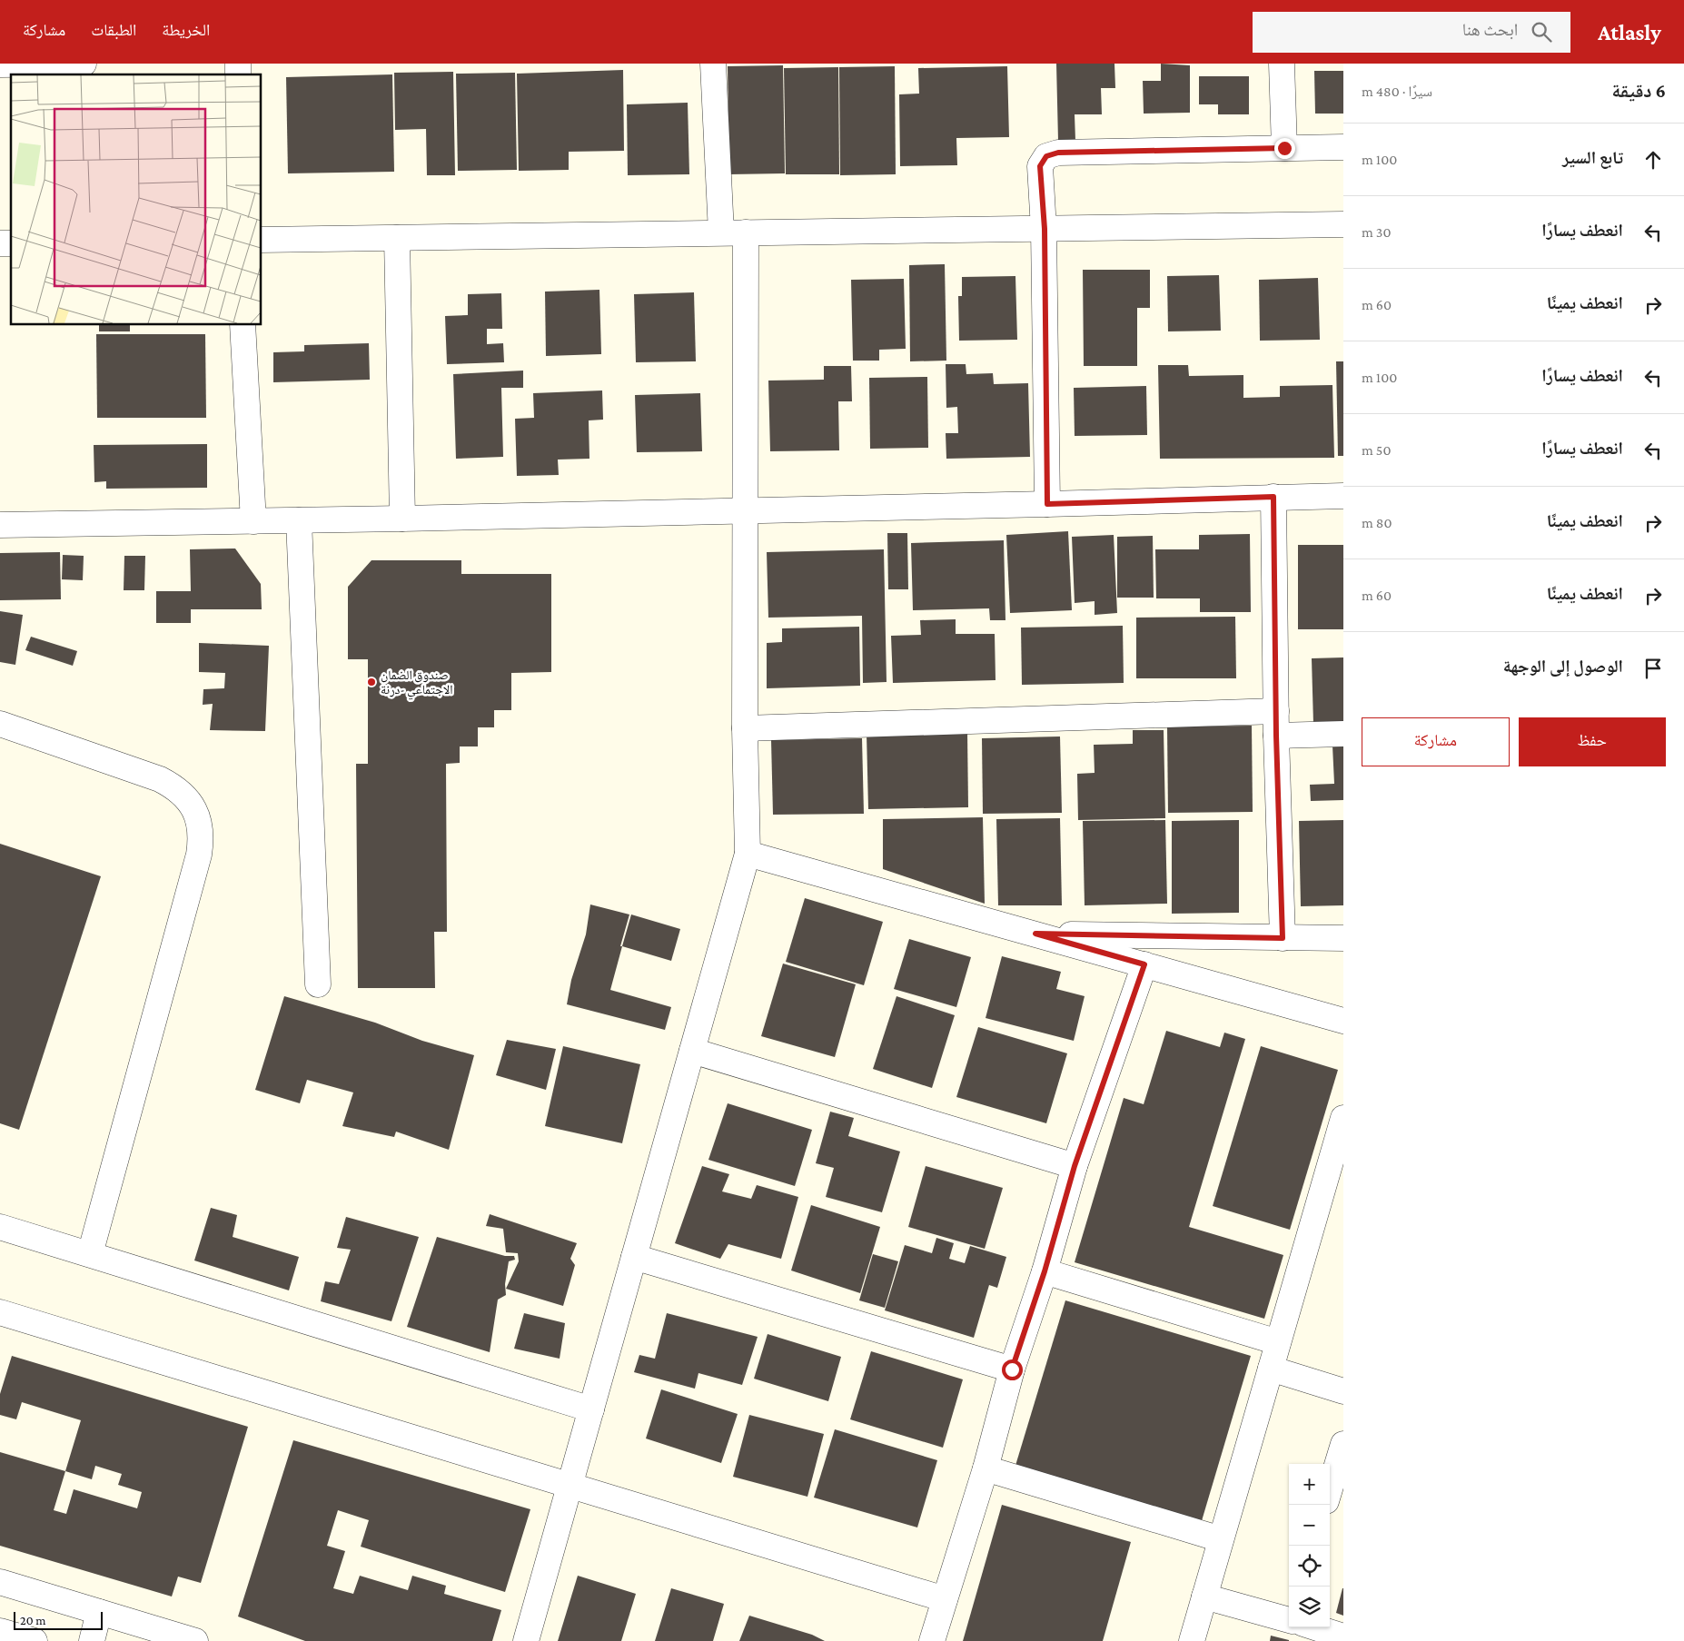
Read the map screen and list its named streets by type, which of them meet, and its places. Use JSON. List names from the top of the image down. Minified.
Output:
{"places":["صندوق الضمان الاجتماعي -درنة"],"scale_bar":"20 m","page":{"header":"Atlasly","search":"ابحث هنا","nav":["الخريطة","الطبقات","مشاركة"],"heading":["6 دقيقة","سيرًا · 480 m"],"list":[["تابع السير","100 m"],["انعطف يسارًا","30 m"],["انعطف يمينًا","60 m"],["انعطف يسارًا","100 m"],["انعطف يسارًا","50 m"],["انعطف يمينًا","80 m"],["انعطف يمينًا","60 m"],"الوصول إلى الوجهة"],"buttons":["حفظ","مشاركة"],"map_buttons":["+","−"],"scale":"20 m"}}
